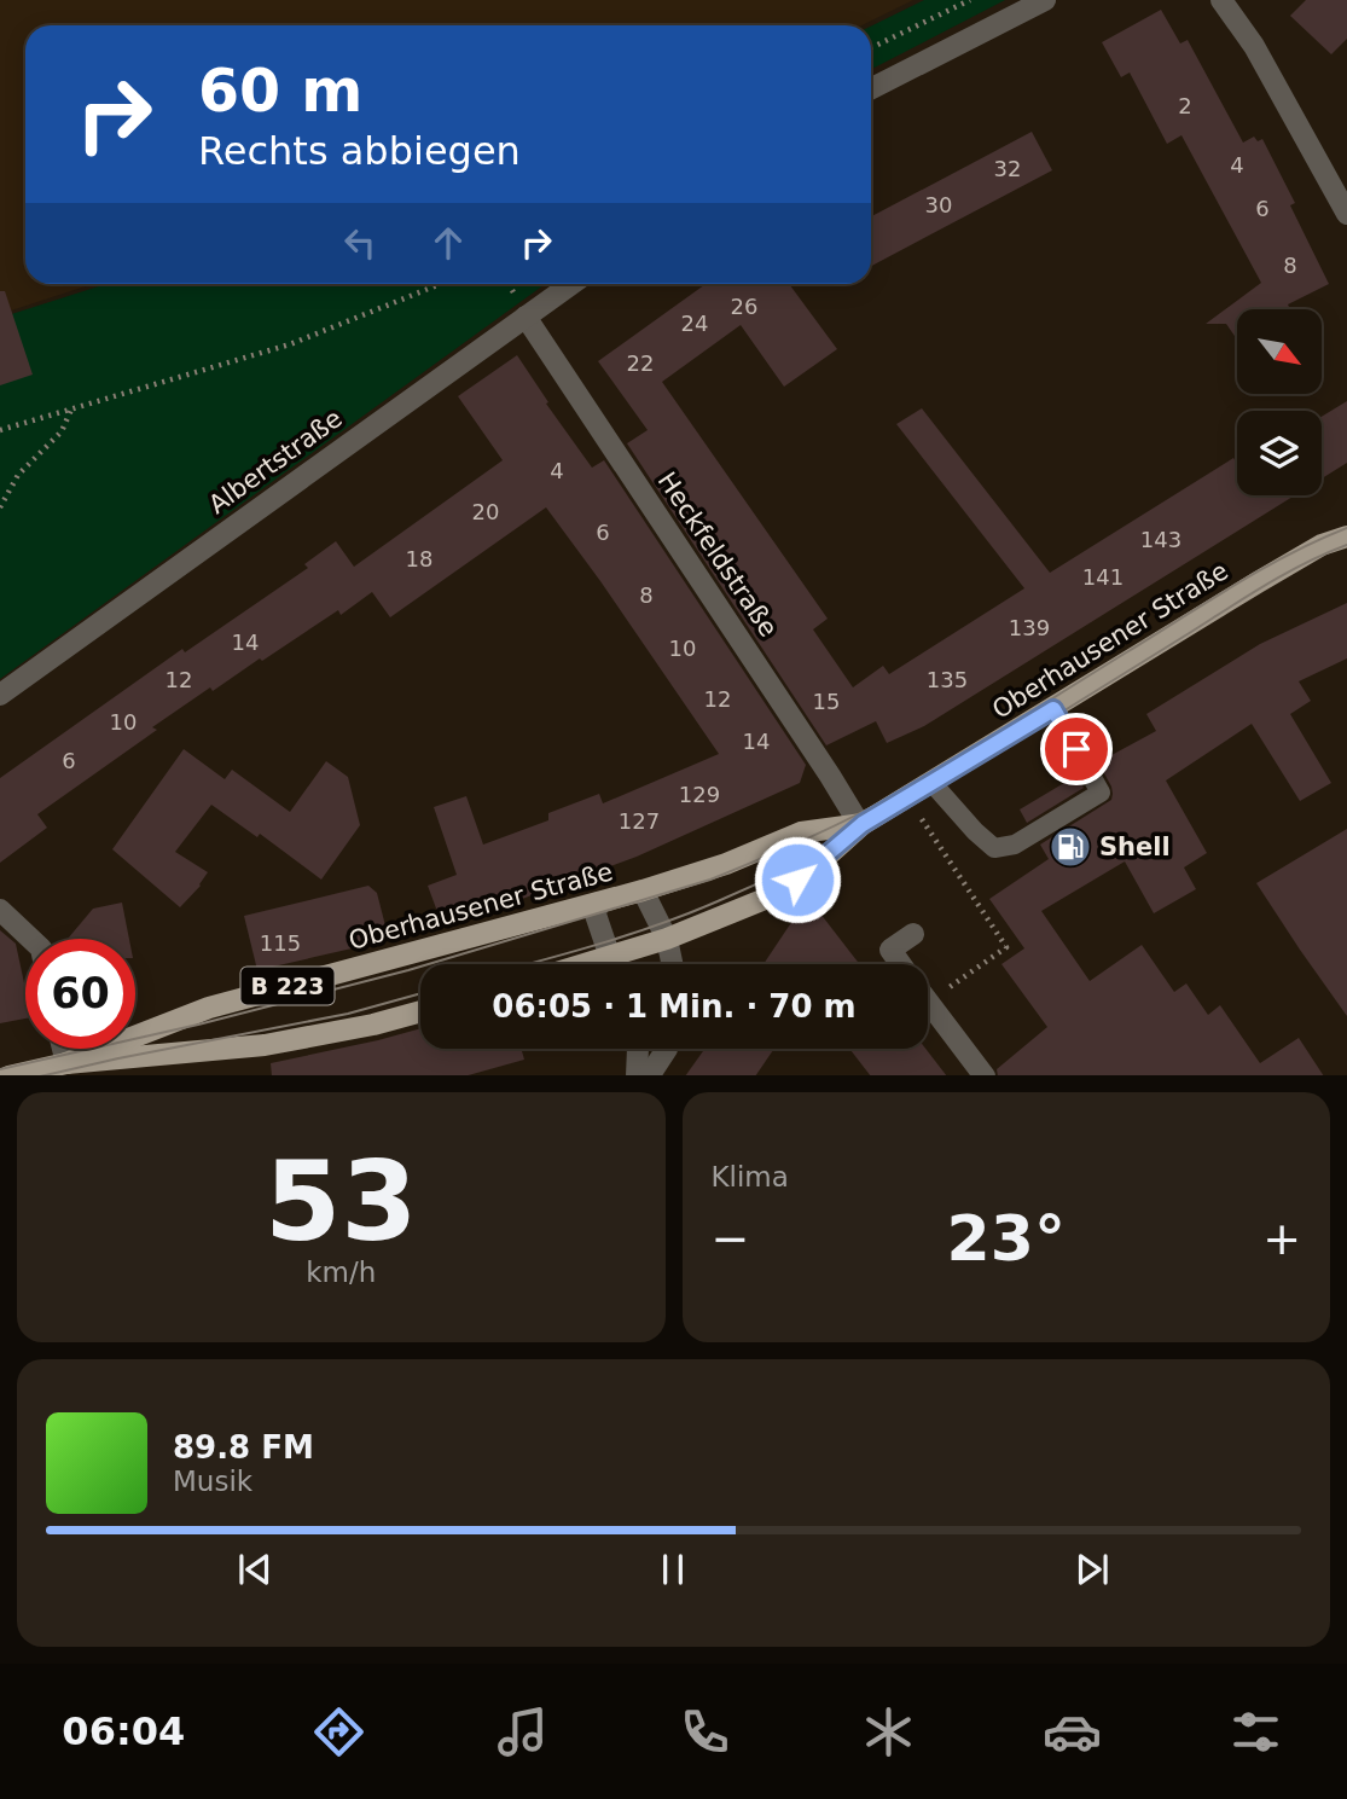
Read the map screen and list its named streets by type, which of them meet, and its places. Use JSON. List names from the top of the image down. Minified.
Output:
{"streets":{"main road":["Oberhausener Straße","B 223"],"street":["Albertstraße","Heckfeldstraße"]},"crossings":[["Albertstraße","Heckfeldstraße"],["Heckfeldstraße","Oberhausener Straße"]],"places":{"fuel station":["Shell"]},"house_numbers":["2","4","32","30","6","8","26","24","22","4","20","6","143","18","141","8","139","14","10","12","135","12","15","10","14","6","129","127","115"],"north":"bottom right","page":{"turn":["60 m","Rechts abbiegen"],"limit":"60","trip":"06:05 · 1 Min. · 70 m","tile":[["53","km/h"],"Klima"],"heat":["−","23°","+"],"song":["89.8 FM","Musik"],"tabs":"06:04"}}
